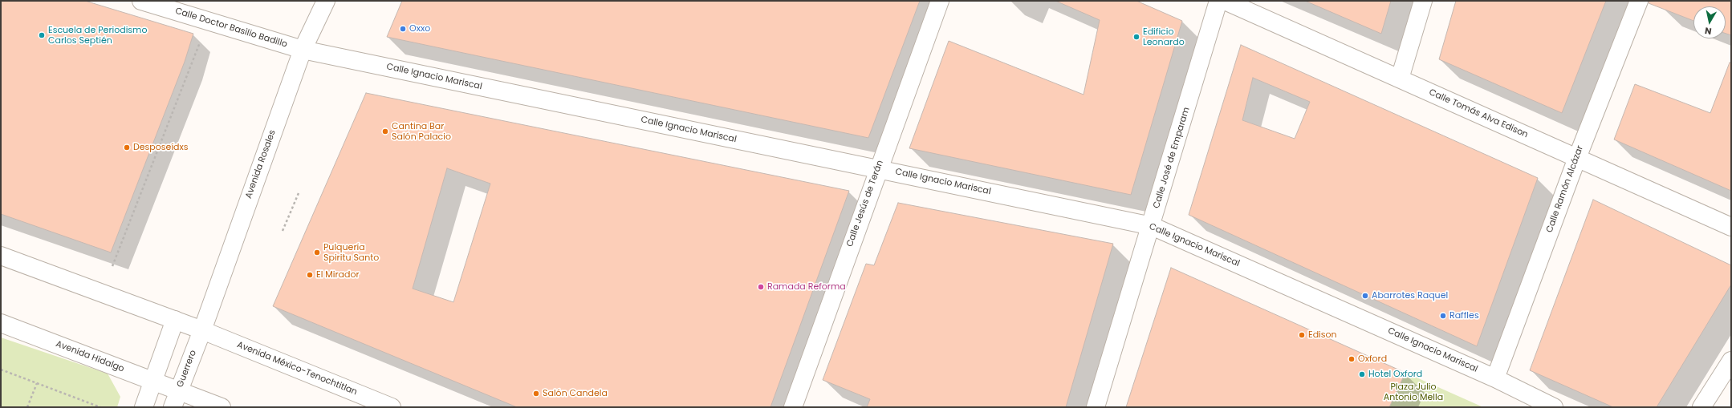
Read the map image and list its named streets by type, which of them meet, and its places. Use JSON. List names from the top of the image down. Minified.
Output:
{"streets":{"street":["Calle Doctor Basilio Badillo","Calle Ignacio Mariscal","Calle Tomás Alva Edison","Calle José de Emparam","Avenida Rosales","Calle Ramón Alcázar","Calle Jesús de Terán","Avenida Hidalgo","Guerrero","Avenida México-Tenochtitlan"]},"crossings":[["Calle Doctor Basilio Badillo","Calle Ignacio Mariscal"],["Calle Doctor Basilio Badillo","Avenida Rosales"],["Calle Ignacio Mariscal","Calle José de Emparam"],["Calle Ignacio Mariscal","Avenida Rosales"],["Calle Ignacio Mariscal","Calle Ramón Alcázar"],["Calle Ignacio Mariscal","Calle Jesús de Terán"],["Calle Tomás Alva Edison","Calle Ramón Alcázar"],["Avenida Rosales","Guerrero"],["Avenida Rosales","Avenida México-Tenochtitlan"],["Avenida Hidalgo","Guerrero"],["Guerrero","Avenida México-Tenochtitlan"]],"parks":["Plaza Julio Antonio Mella"],"places":["Oxxo","Escuela de Periodismo Carlos Septién","Edificio Leonardo","Cantina Bar Salón Palacio","Desposeídxs","Pulquería Spiritu Santo","El Mirador","Ramada Reforma","Abarrotes Raquel","Raffles","Edison","Oxford","Hotel Oxford","Salón Candela"],"north":"bottom"}
